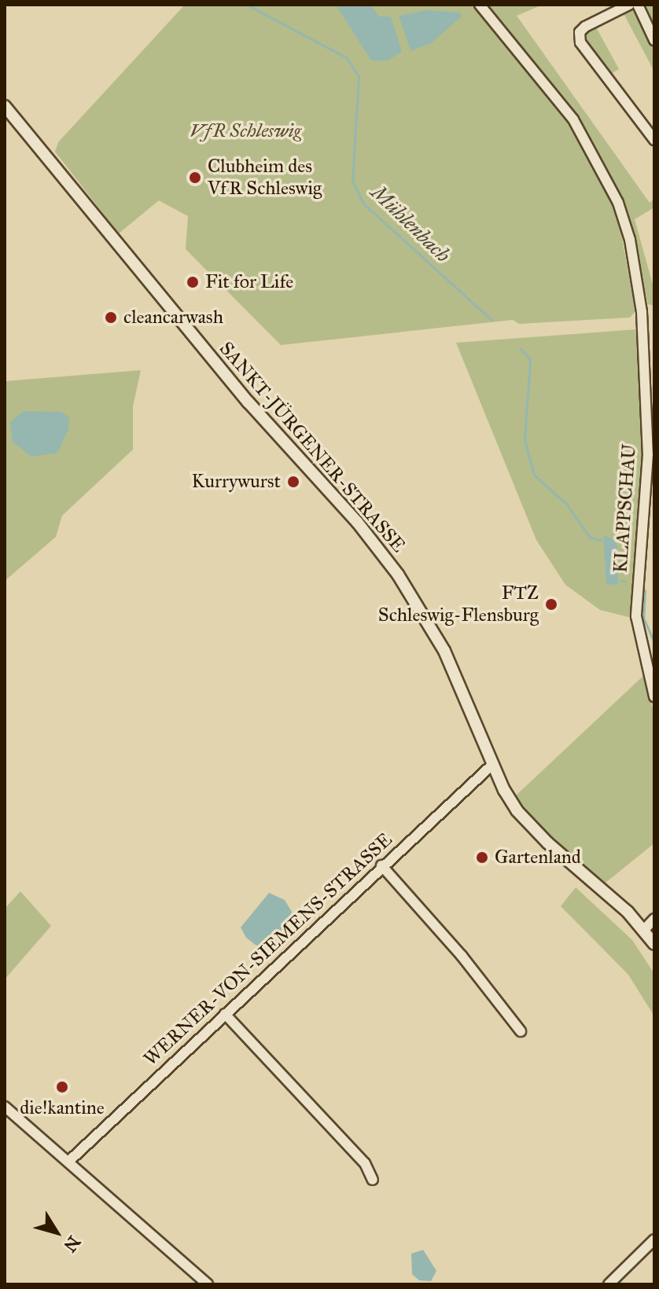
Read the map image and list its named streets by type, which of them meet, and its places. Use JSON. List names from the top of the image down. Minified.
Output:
{"streets":{"street":["SANKT-JÜRGENER-STRASSE","KLAPPSCHAU","WERNER-VON-SIEMENS-STRASSE"]},"crossings":[["SANKT-JÜRGENER-STRASSE","WERNER-VON-SIEMENS-STRASSE"]],"water":["Mühlenbach"],"parks":["VfR Schleswig"],"places":["Clubheim des VfR Schleswig","Fit for Life","cleancarwash","Kurrywurst","FTZ Schleswig-Flensburg","Gartenland","die!kantine"],"north":"bottom right"}
